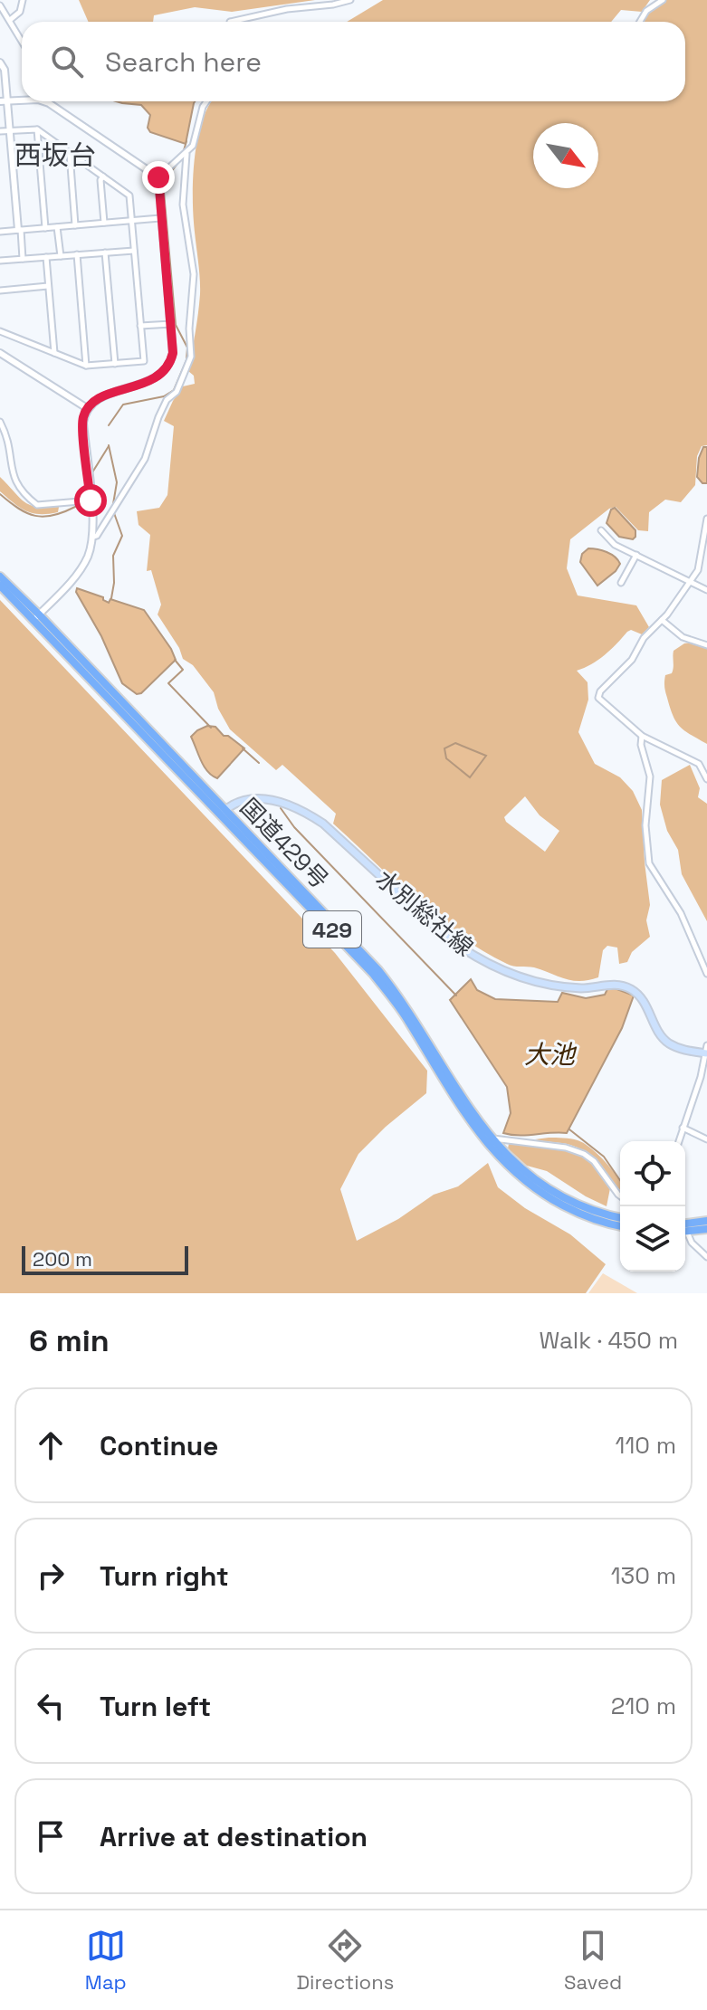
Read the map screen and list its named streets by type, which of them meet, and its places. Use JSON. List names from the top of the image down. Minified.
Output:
{"streets":{"highway":["国道429号","429"],"main road":["水別総社線"]},"crossings":[["国道429号","水別総社線"]],"districts":["西坂台"],"water":["大池"],"scale_bar":"200 m","north":"bottom right","page":{"search":"Search here","scale":"200 m","heading":["6 min","Walk · 450 m"],"list":[["Continue","110 m"],["Turn right","130 m"],["Turn left","210 m"],"Arrive at destination"],"nav":["Map","Directions","Saved"]}}
